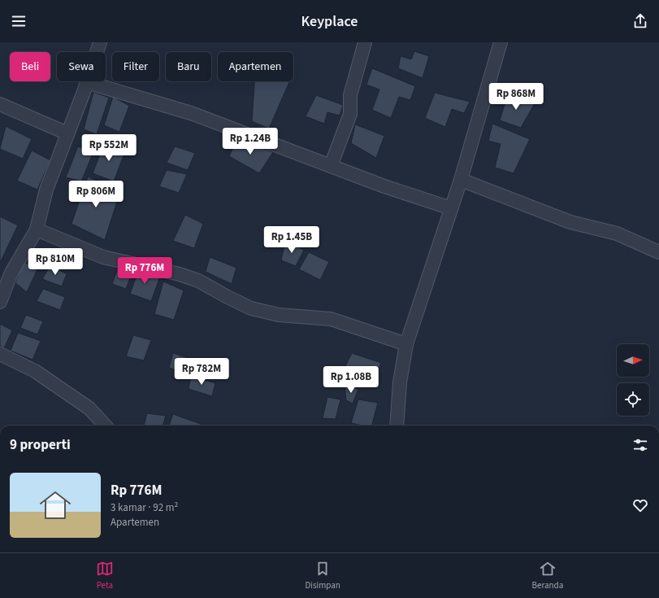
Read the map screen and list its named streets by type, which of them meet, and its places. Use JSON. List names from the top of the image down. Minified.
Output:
{"north":"right","page":{"header":"Keyplace","chip":["Beli","Sewa","Filter","Baru","Apartemen"],"price":["Rp 868M","Rp 1.24B","Rp 552M","Rp 806M","Rp 1.45B","Rp 810M","Rp 776M","Rp 782M","Rp 1.08B"],"heading":"9 properti","list":[{"name":"Rp 776M","note":"3 kamar · 92 m² · Apartemen"}],"tabs":["Peta","Disimpan","Beranda"]}}
